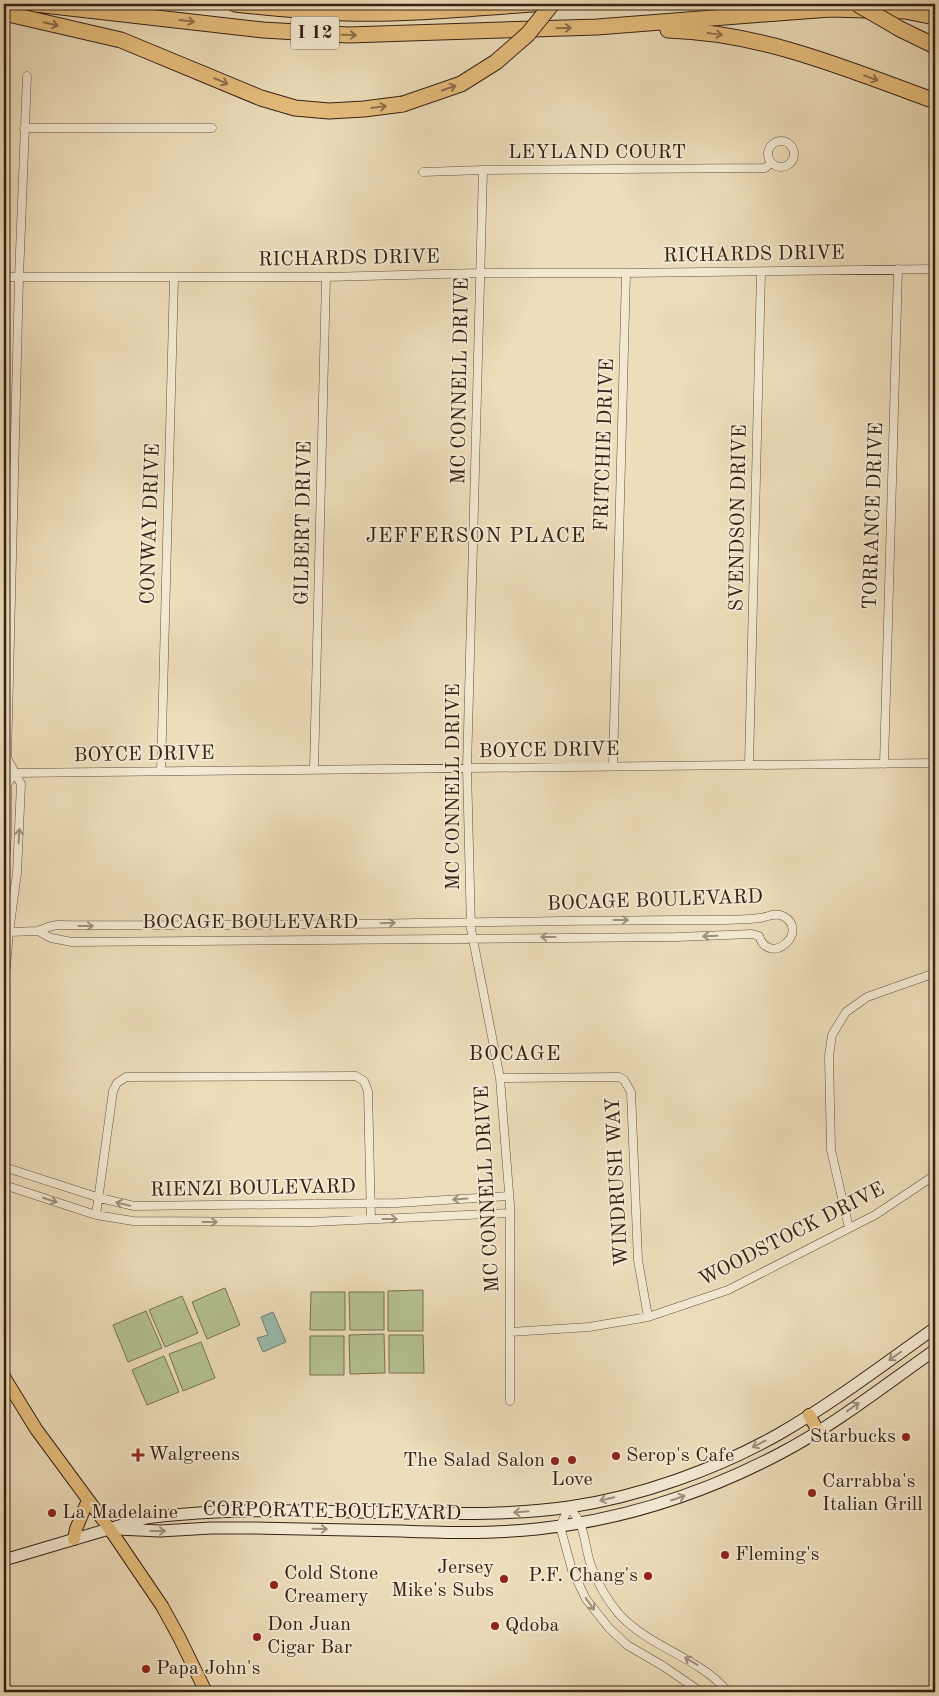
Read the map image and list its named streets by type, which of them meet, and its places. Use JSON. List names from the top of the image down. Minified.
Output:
{"streets":{"highway":["I 12"],"street":["LEYLAND COURT","RICHARDS DRIVE","MC CONNELL DRIVE","FRITCHIE DRIVE","TORRANCE DRIVE","SVENDSON DRIVE","GILBERT DRIVE","CONWAY DRIVE","BOYCE DRIVE","BOCAGE BOULEVARD","WINDRUSH WAY","RIENZI BOULEVARD","WOODSTOCK DRIVE","CORPORATE BOULEVARD"]},"crossings":[["LEYLAND COURT","MC CONNELL DRIVE"],["RICHARDS DRIVE","MC CONNELL DRIVE"],["RICHARDS DRIVE","FRITCHIE DRIVE"],["RICHARDS DRIVE","TORRANCE DRIVE"],["RICHARDS DRIVE","SVENDSON DRIVE"],["RICHARDS DRIVE","GILBERT DRIVE"],["RICHARDS DRIVE","CONWAY DRIVE"],["MC CONNELL DRIVE","BOYCE DRIVE"],["MC CONNELL DRIVE","BOCAGE BOULEVARD"],["MC CONNELL DRIVE","WINDRUSH WAY"],["MC CONNELL DRIVE","RIENZI BOULEVARD"],["MC CONNELL DRIVE","WOODSTOCK DRIVE"],["FRITCHIE DRIVE","BOYCE DRIVE"],["TORRANCE DRIVE","BOYCE DRIVE"],["SVENDSON DRIVE","BOYCE DRIVE"],["GILBERT DRIVE","BOYCE DRIVE"],["CONWAY DRIVE","BOYCE DRIVE"],["WINDRUSH WAY","WOODSTOCK DRIVE"]],"districts":["JEFFERSON PLACE","BOCAGE"],"places":{"other":["Starbucks","Serop's Cafe","Love","The Salad Salon","Carrabba's Italian Grill","La Madelaine","Fleming's","P.F. Chang's","Jersey Mike's Subs","Cold Stone Creamery","Qdoba","Don Juan Cigar Bar","Papa John's"],"health":["Walgreens"]}}
